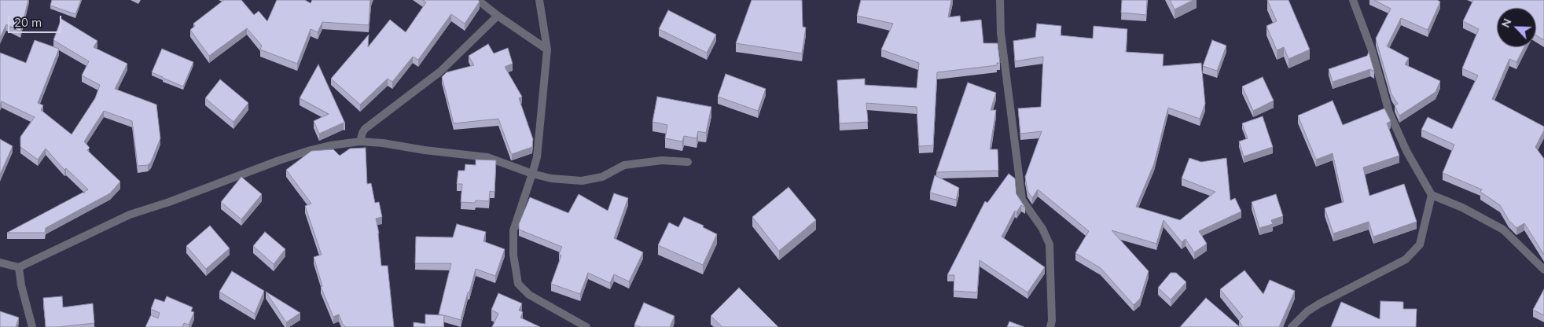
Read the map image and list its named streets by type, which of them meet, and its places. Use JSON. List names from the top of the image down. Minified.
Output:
{"scale_bar":"20 m","north":"top left"}
